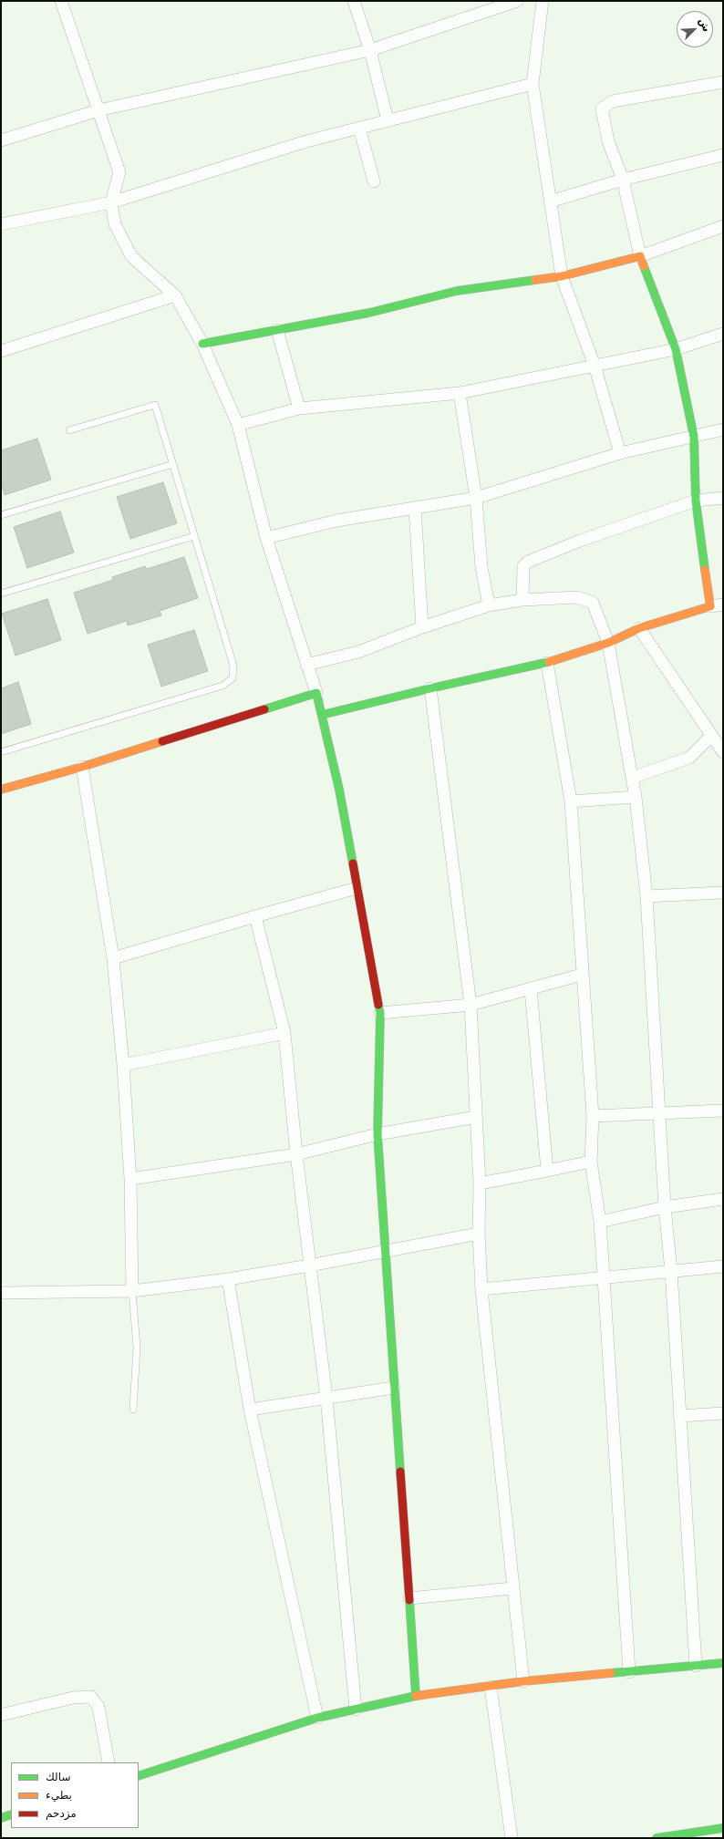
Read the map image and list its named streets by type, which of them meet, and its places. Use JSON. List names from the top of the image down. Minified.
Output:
{"legend":["سالك","بطيء","مزدحم"],"north":"top right"}
